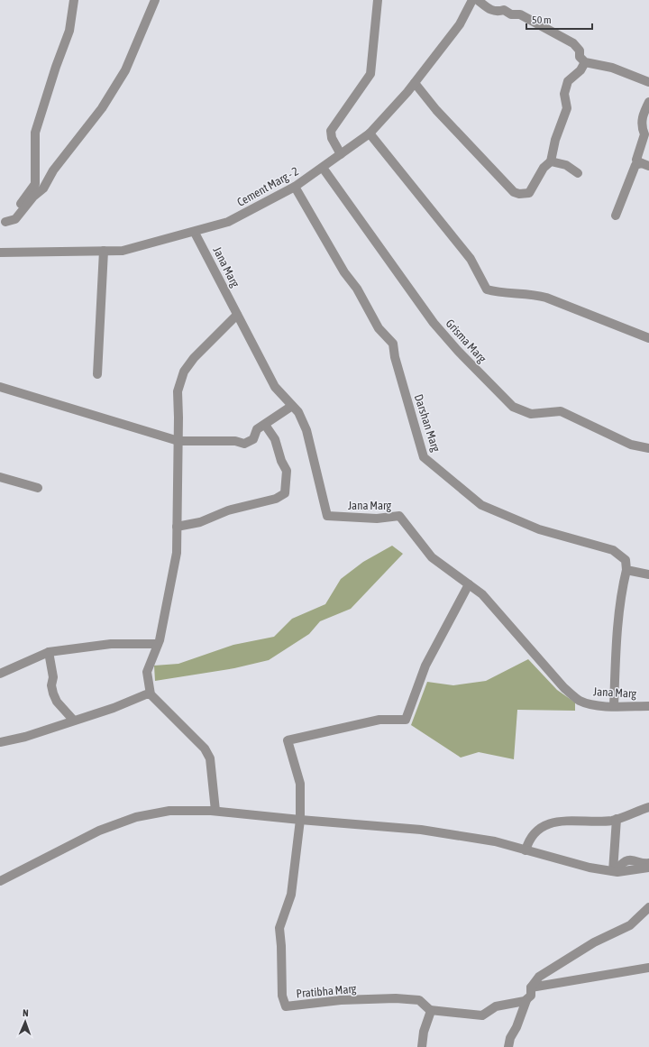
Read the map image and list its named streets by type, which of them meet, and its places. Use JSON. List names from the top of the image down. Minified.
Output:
{"streets":{"street":["Cement Marg - 2","Jana Marg","Grisma Marg","Darshan Marg","Pratibha Marg"]},"crossings":[["Cement Marg - 2","Jana Marg"],["Cement Marg - 2","Grisma Marg"],["Cement Marg - 2","Darshan Marg"]],"scale_bar":"50 m","north":"top"}
